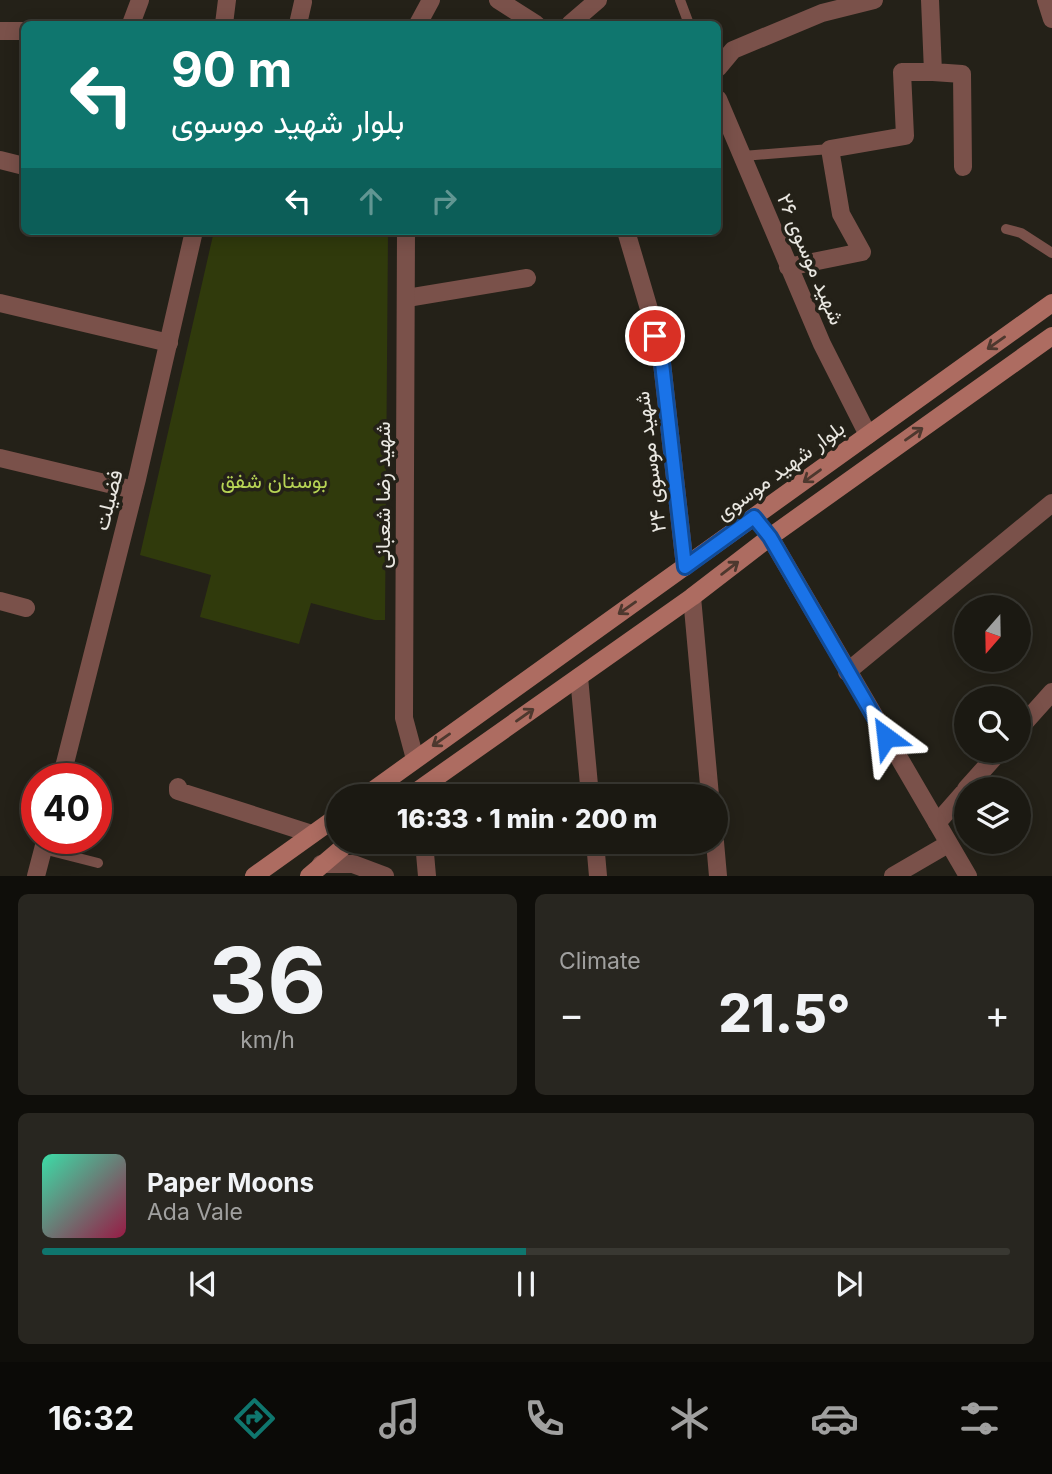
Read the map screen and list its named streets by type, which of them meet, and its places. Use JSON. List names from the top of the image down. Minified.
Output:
{"streets":{"main road":["بلوار شهید موسوی"],"street":["شهید موسوی ۲۶","شهید موسوی ۲۴","شهید رضا شعبانی","فضیلت"]},"crossings":[["شهید موسوی ۲۶","بلوار شهید موسوی"],["شهید موسوی ۲۴","بلوار شهید موسوی"],["بلوار شهید موسوی","شهید رضا شعبانی"]],"parks":["بوستان شفق"],"north":"bottom","page":{"turn":["90 m","بلوار شهید موسوی"],"limit":"40","trip":"16:33 · 1 min · 200 m","tile":[["36","km/h"],"Climate"],"heat":["−","21.5°","+"],"song":["Paper Moons","Ada Vale"],"tabs":"16:32"}}
